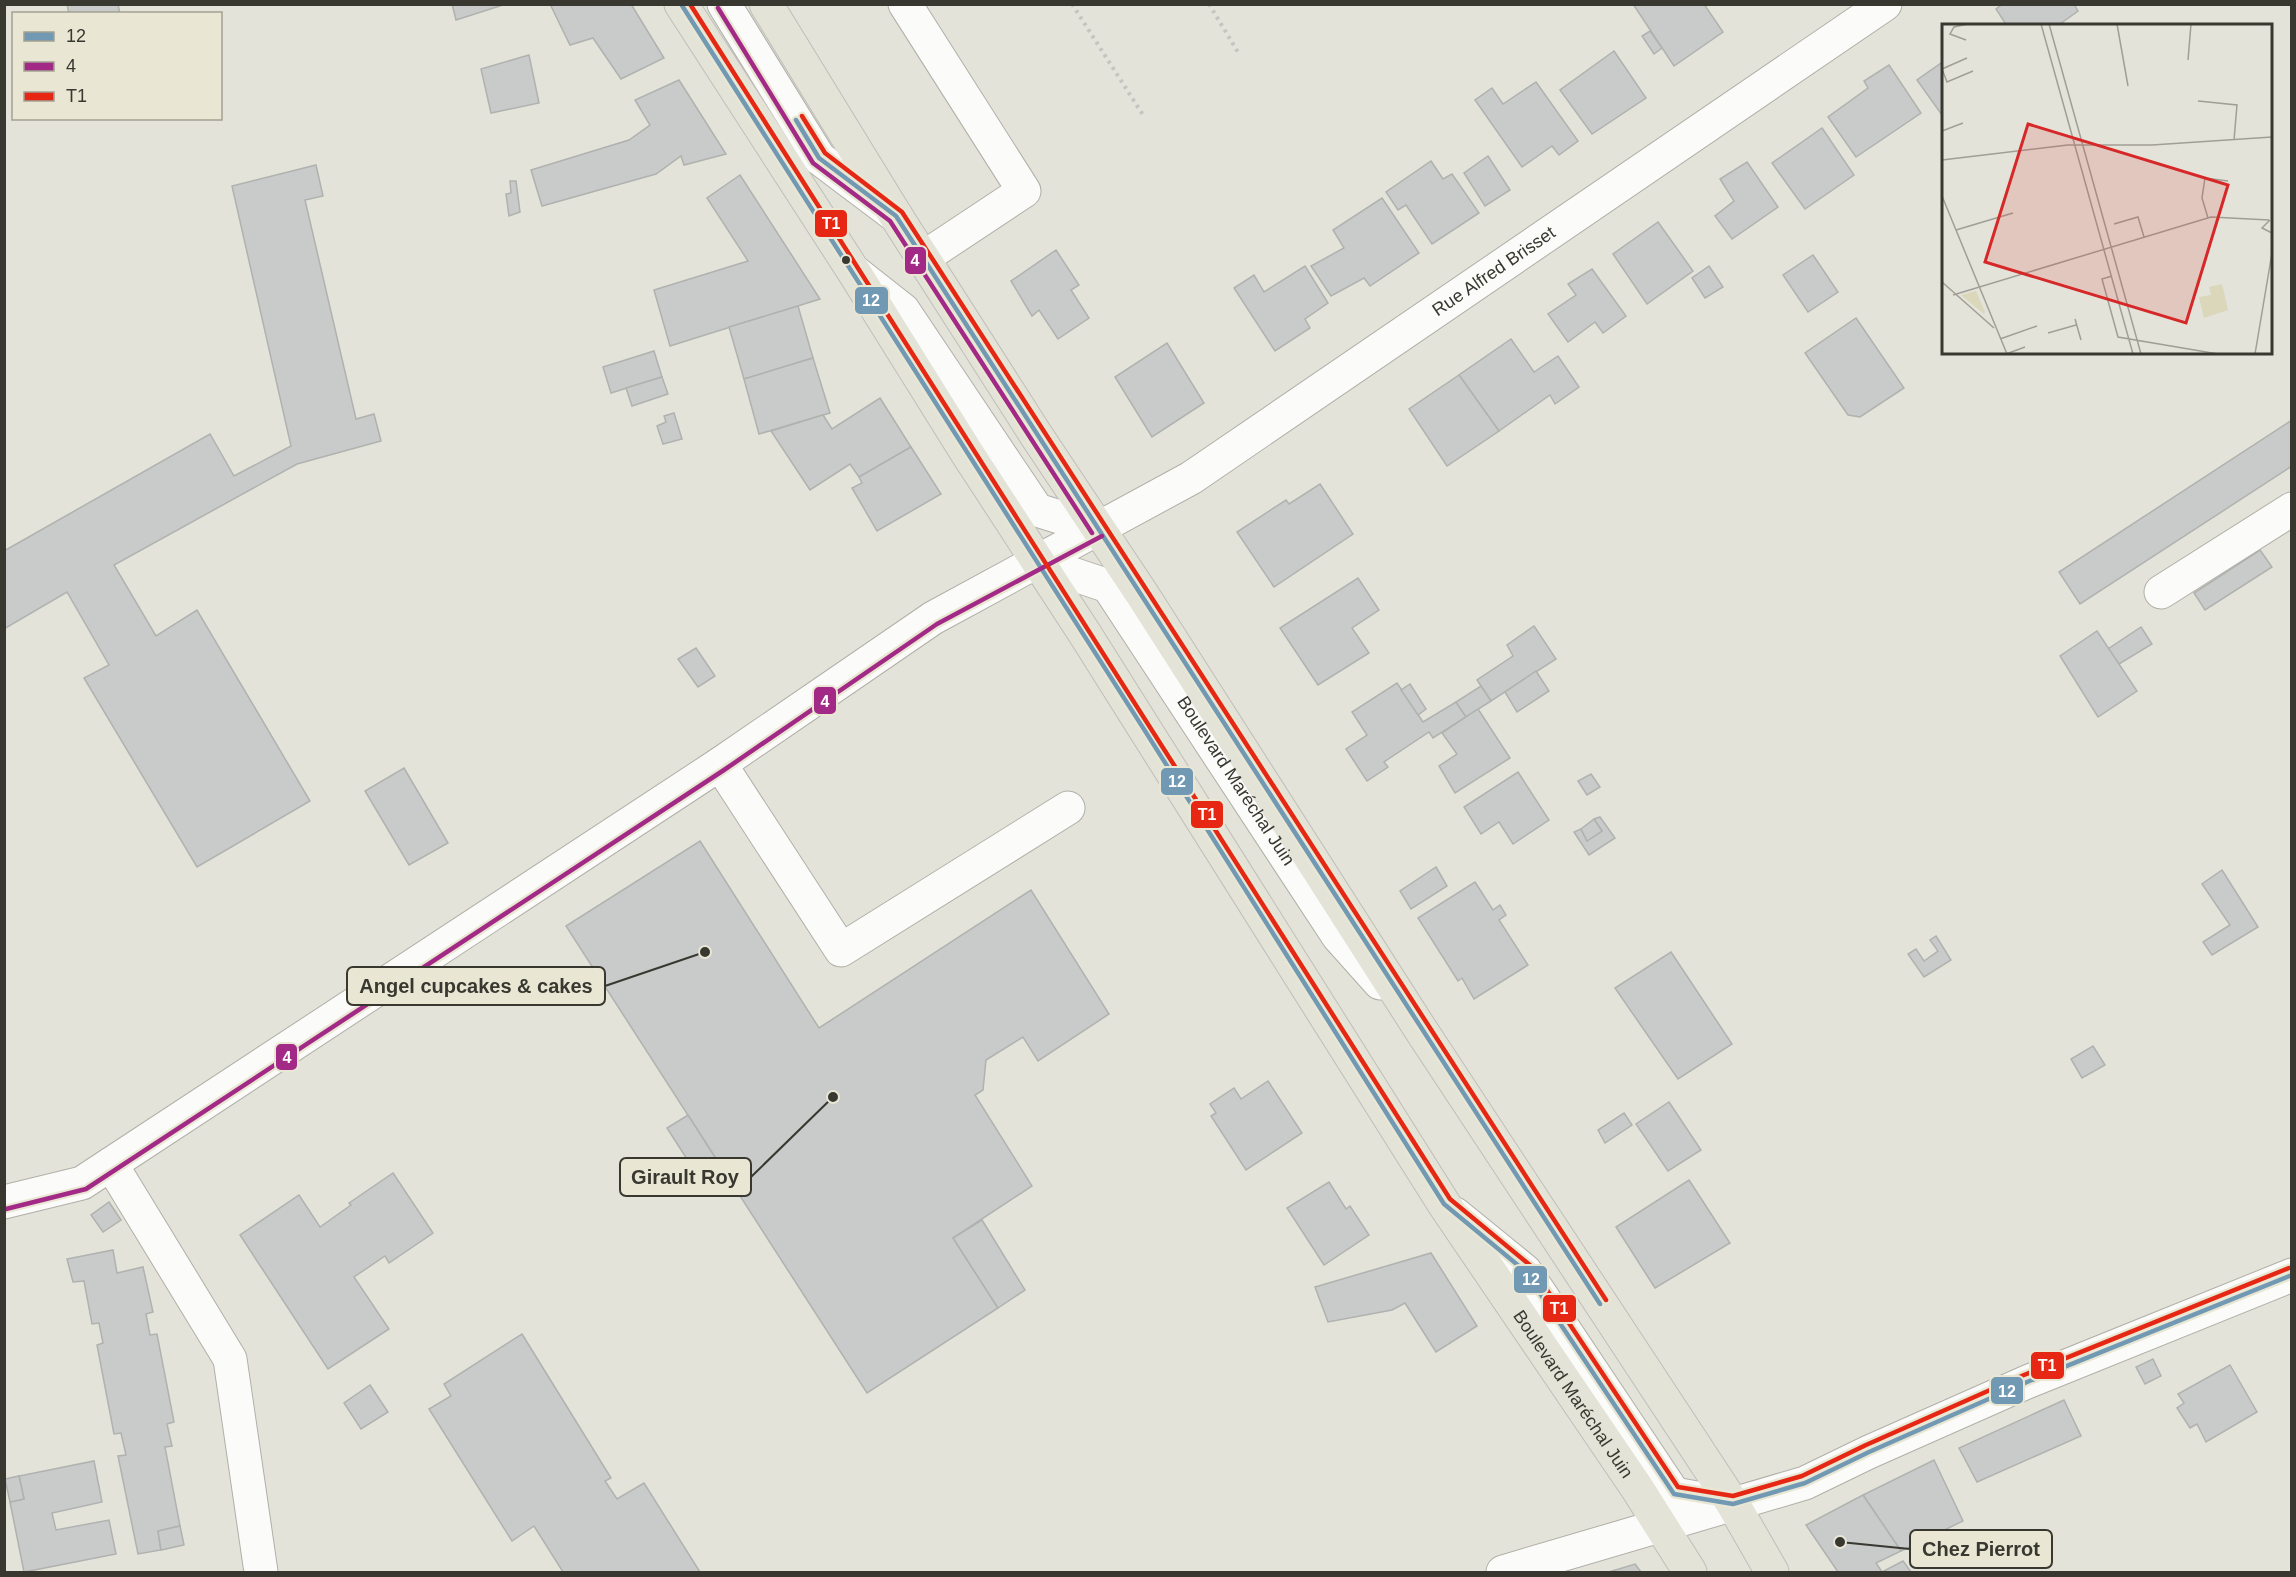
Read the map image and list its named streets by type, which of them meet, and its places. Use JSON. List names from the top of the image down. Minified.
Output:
{"streets":{"main road":["Boulevard Maréchal Juin"],"street":["Rue Alfred Brisset"]},"crossings":[["Rue Alfred Brisset","Boulevard Maréchal Juin"]],"places":["Angel cupcakes & cakes","Girault Roy","Chez Pierrot"],"lines":["transit line 12","transit line T1","transit line 4"],"legend":["12","4","T1"]}
